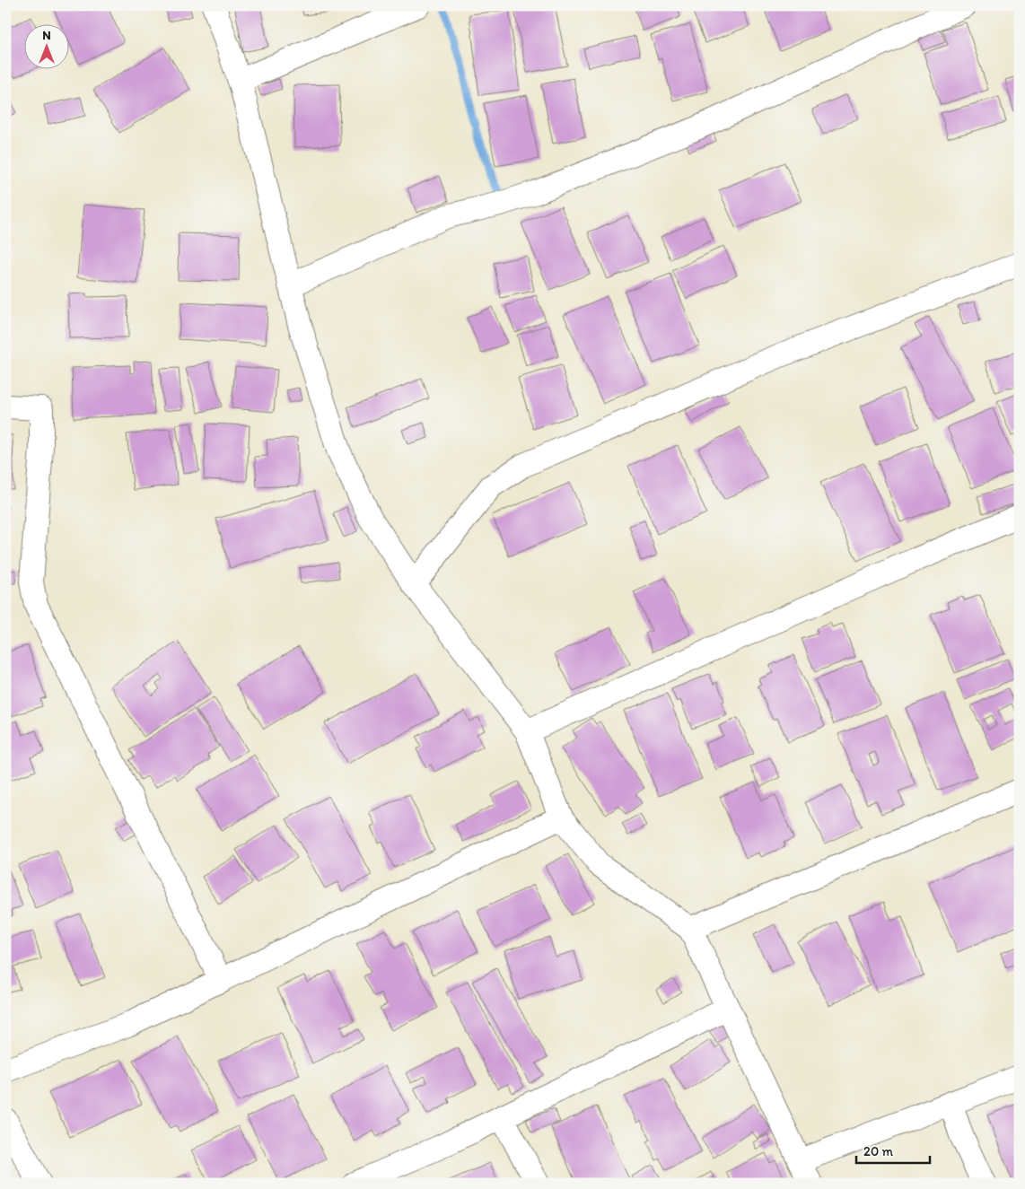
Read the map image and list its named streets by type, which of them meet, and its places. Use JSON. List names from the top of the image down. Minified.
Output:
{"scale_bar":"20 m","north":"top"}
